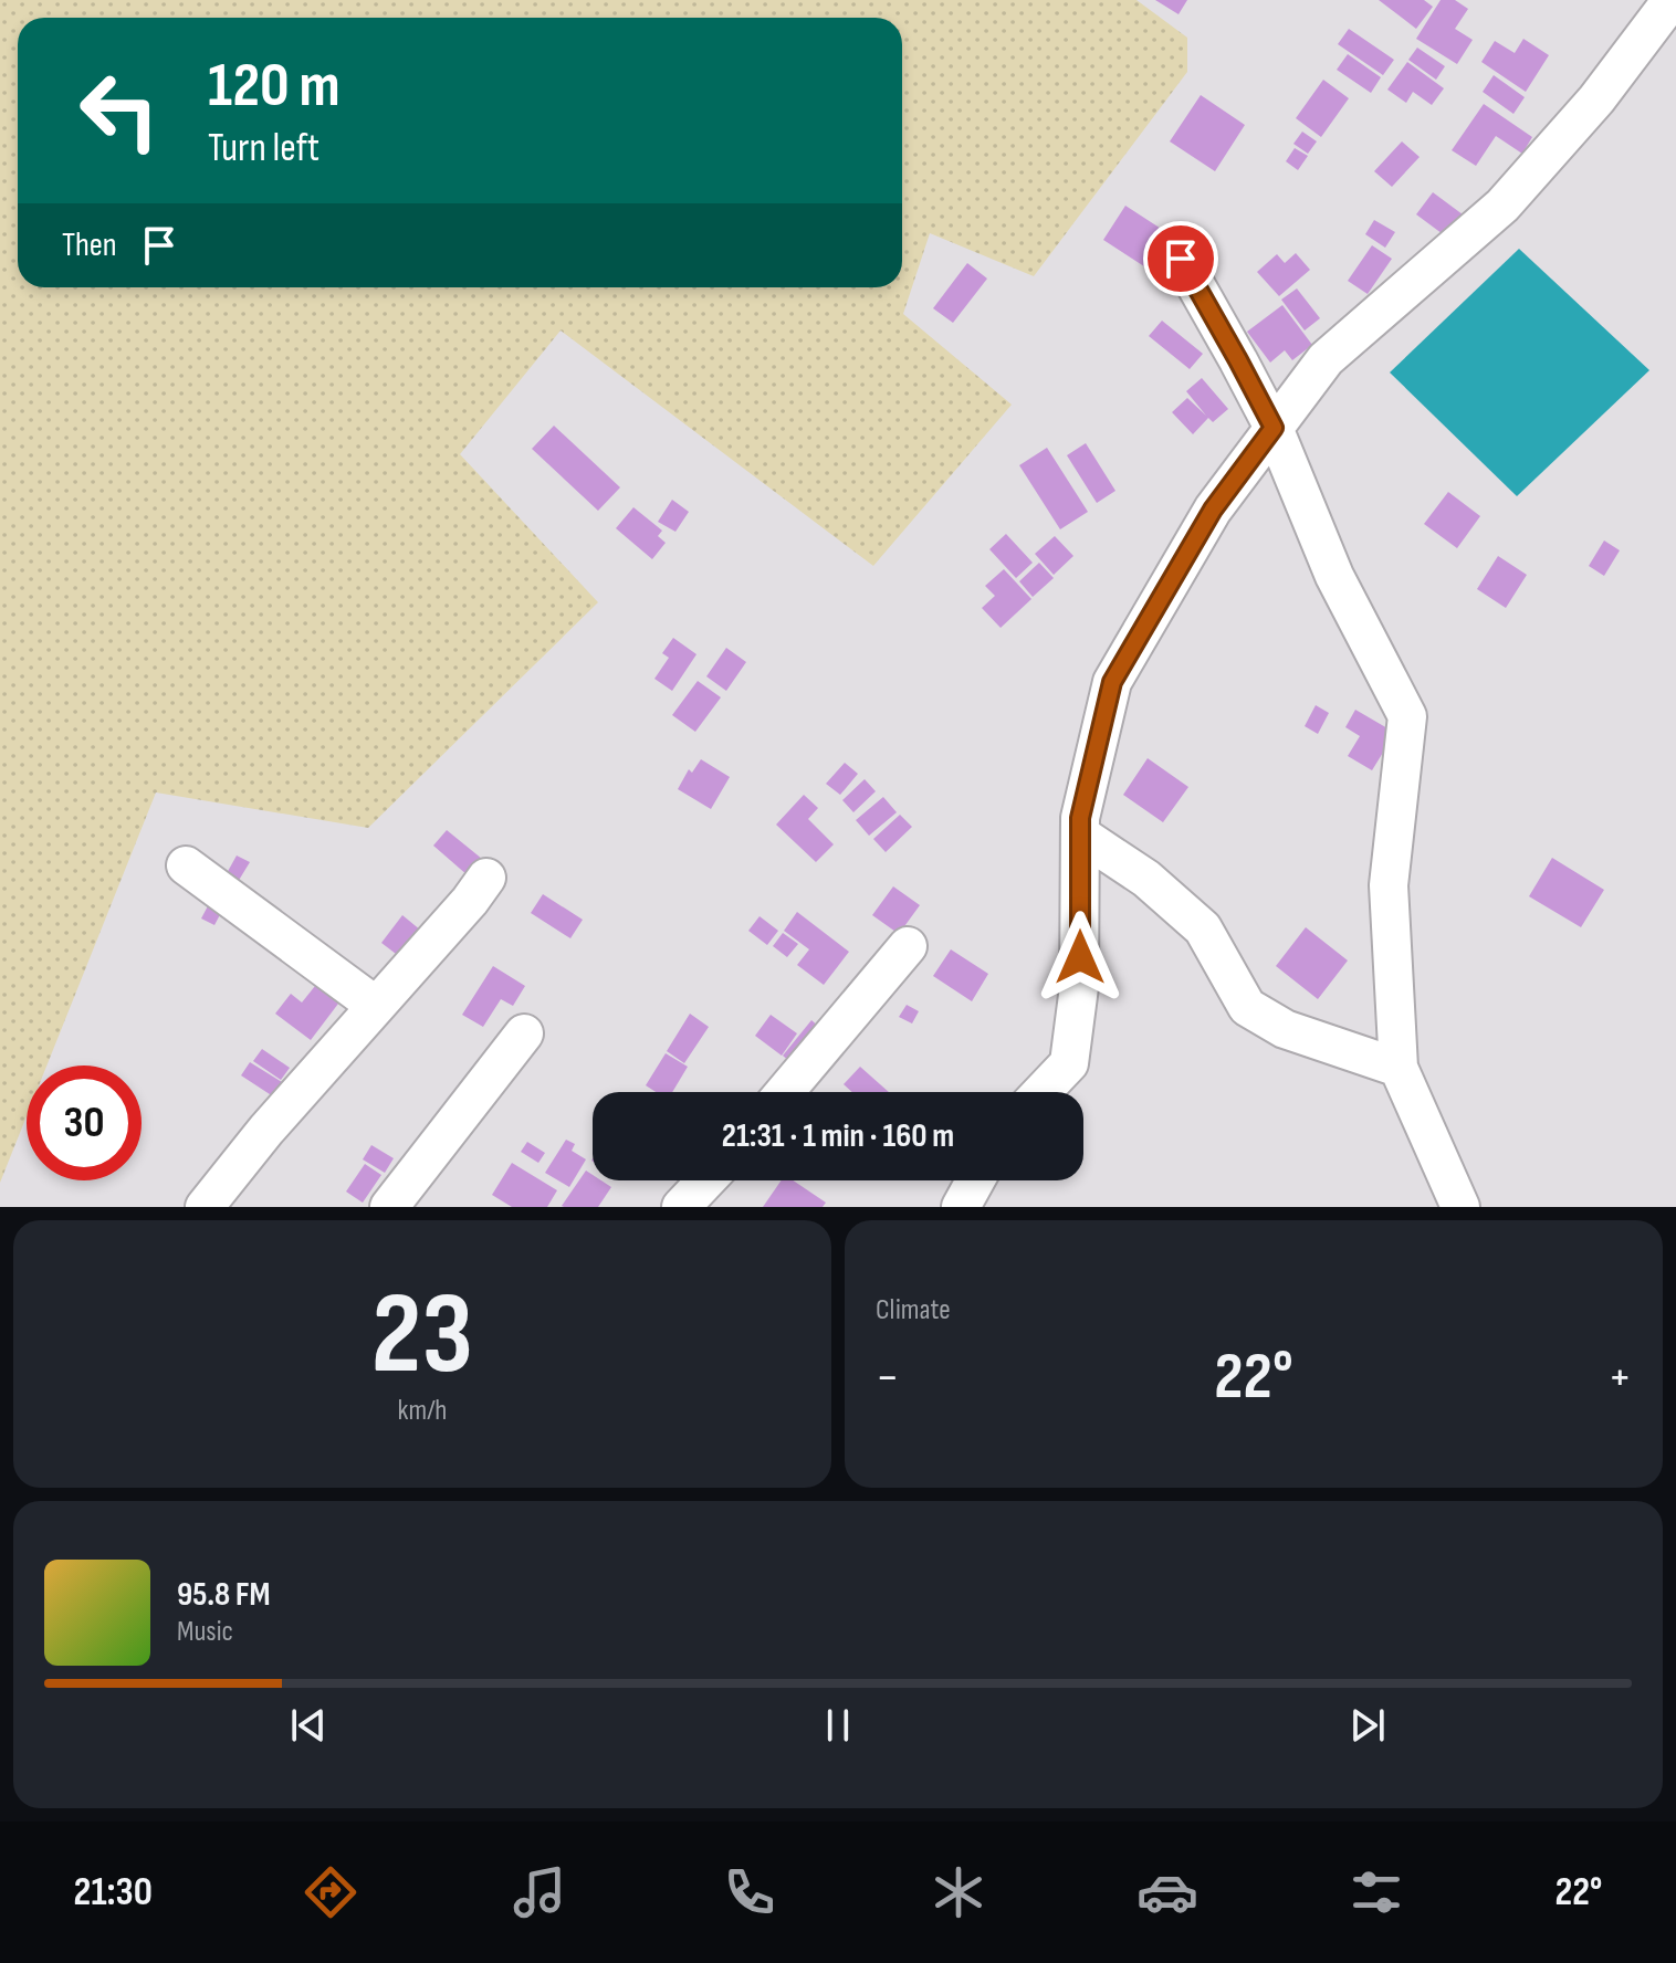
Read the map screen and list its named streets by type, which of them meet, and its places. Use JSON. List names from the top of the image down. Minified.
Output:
{"page":{"turn":["120 m","Turn left"],"then":"Then","limit":"30","trip":"21:31 · 1 min · 160 m","tile":[["23","km/h"],"Climate"],"heat":["−","22°","+"],"song":["95.8 FM","Music"],"tabs":["21:30","22°"]}}
